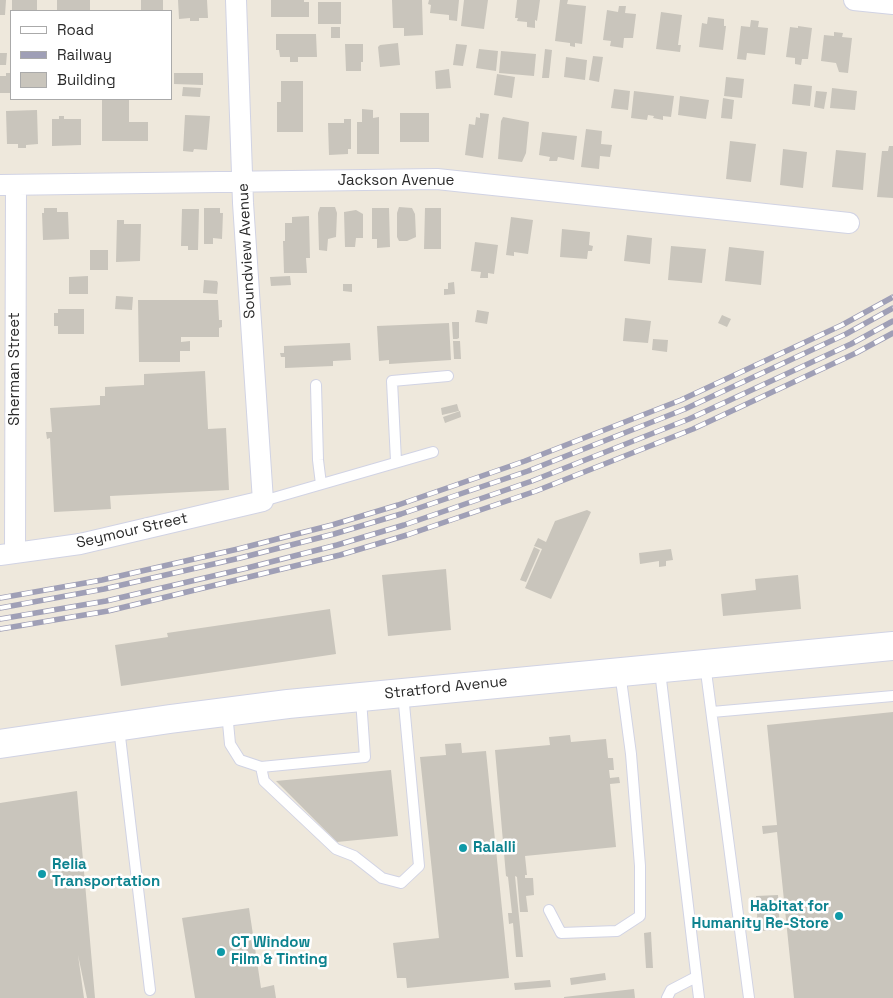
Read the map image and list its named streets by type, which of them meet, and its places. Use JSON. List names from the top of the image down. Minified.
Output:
{"streets":{"main road":["Stratford Avenue"],"street":["Jackson Avenue","Soundview Avenue","Sherman Street","Seymour Street"]},"crossings":[["Jackson Avenue","Soundview Avenue"],["Jackson Avenue","Sherman Street"],["Soundview Avenue","Seymour Street"],["Sherman Street","Seymour Street"]],"places":["Ralalli","Relia Transportation","Habitat for Humanity Re-Store","CT Window Film & Tinting"],"legend":["Road","Railway","Building"]}
